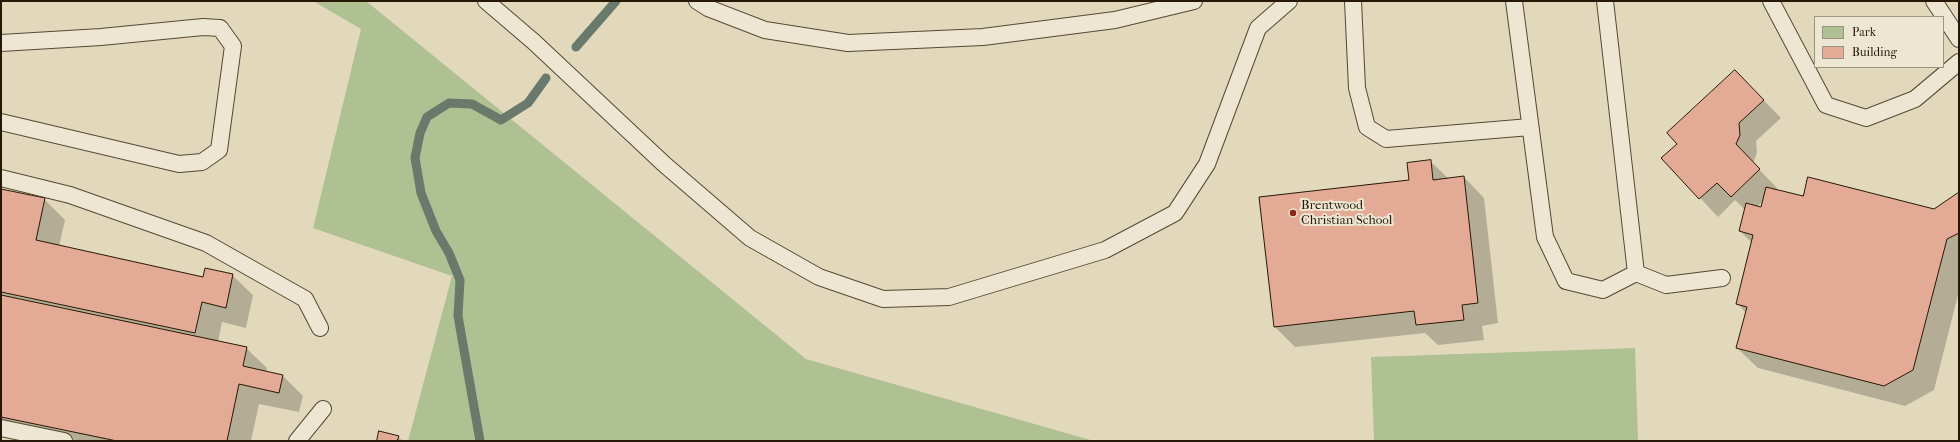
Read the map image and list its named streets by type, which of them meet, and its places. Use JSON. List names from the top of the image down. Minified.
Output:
{"places":["Brentwood Christian School"],"legend":["Park","Building"]}
